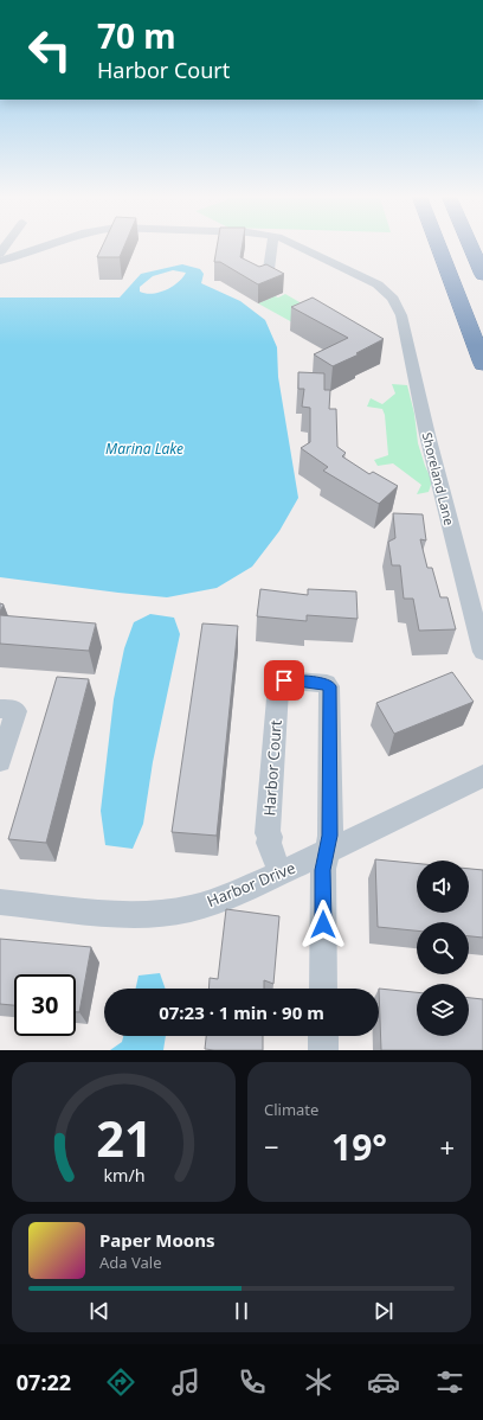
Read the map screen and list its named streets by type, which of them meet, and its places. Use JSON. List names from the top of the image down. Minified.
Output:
{"streets":{"street":["Shoreland Lane","Harbor Court","Harbor Drive"]},"crossings":[["Harbor Court","Harbor Drive"]],"water":["Marina Lake"],"page":{"turn":["70 m","Harbor Court"],"limit":"30","trip":"07:23 · 1 min · 90 m","tile":"Climate","heat":["−","19°","+"],"song":["Paper Moons","Ada Vale"],"tabs":"07:22","gauge":["21","km/h"]}}
